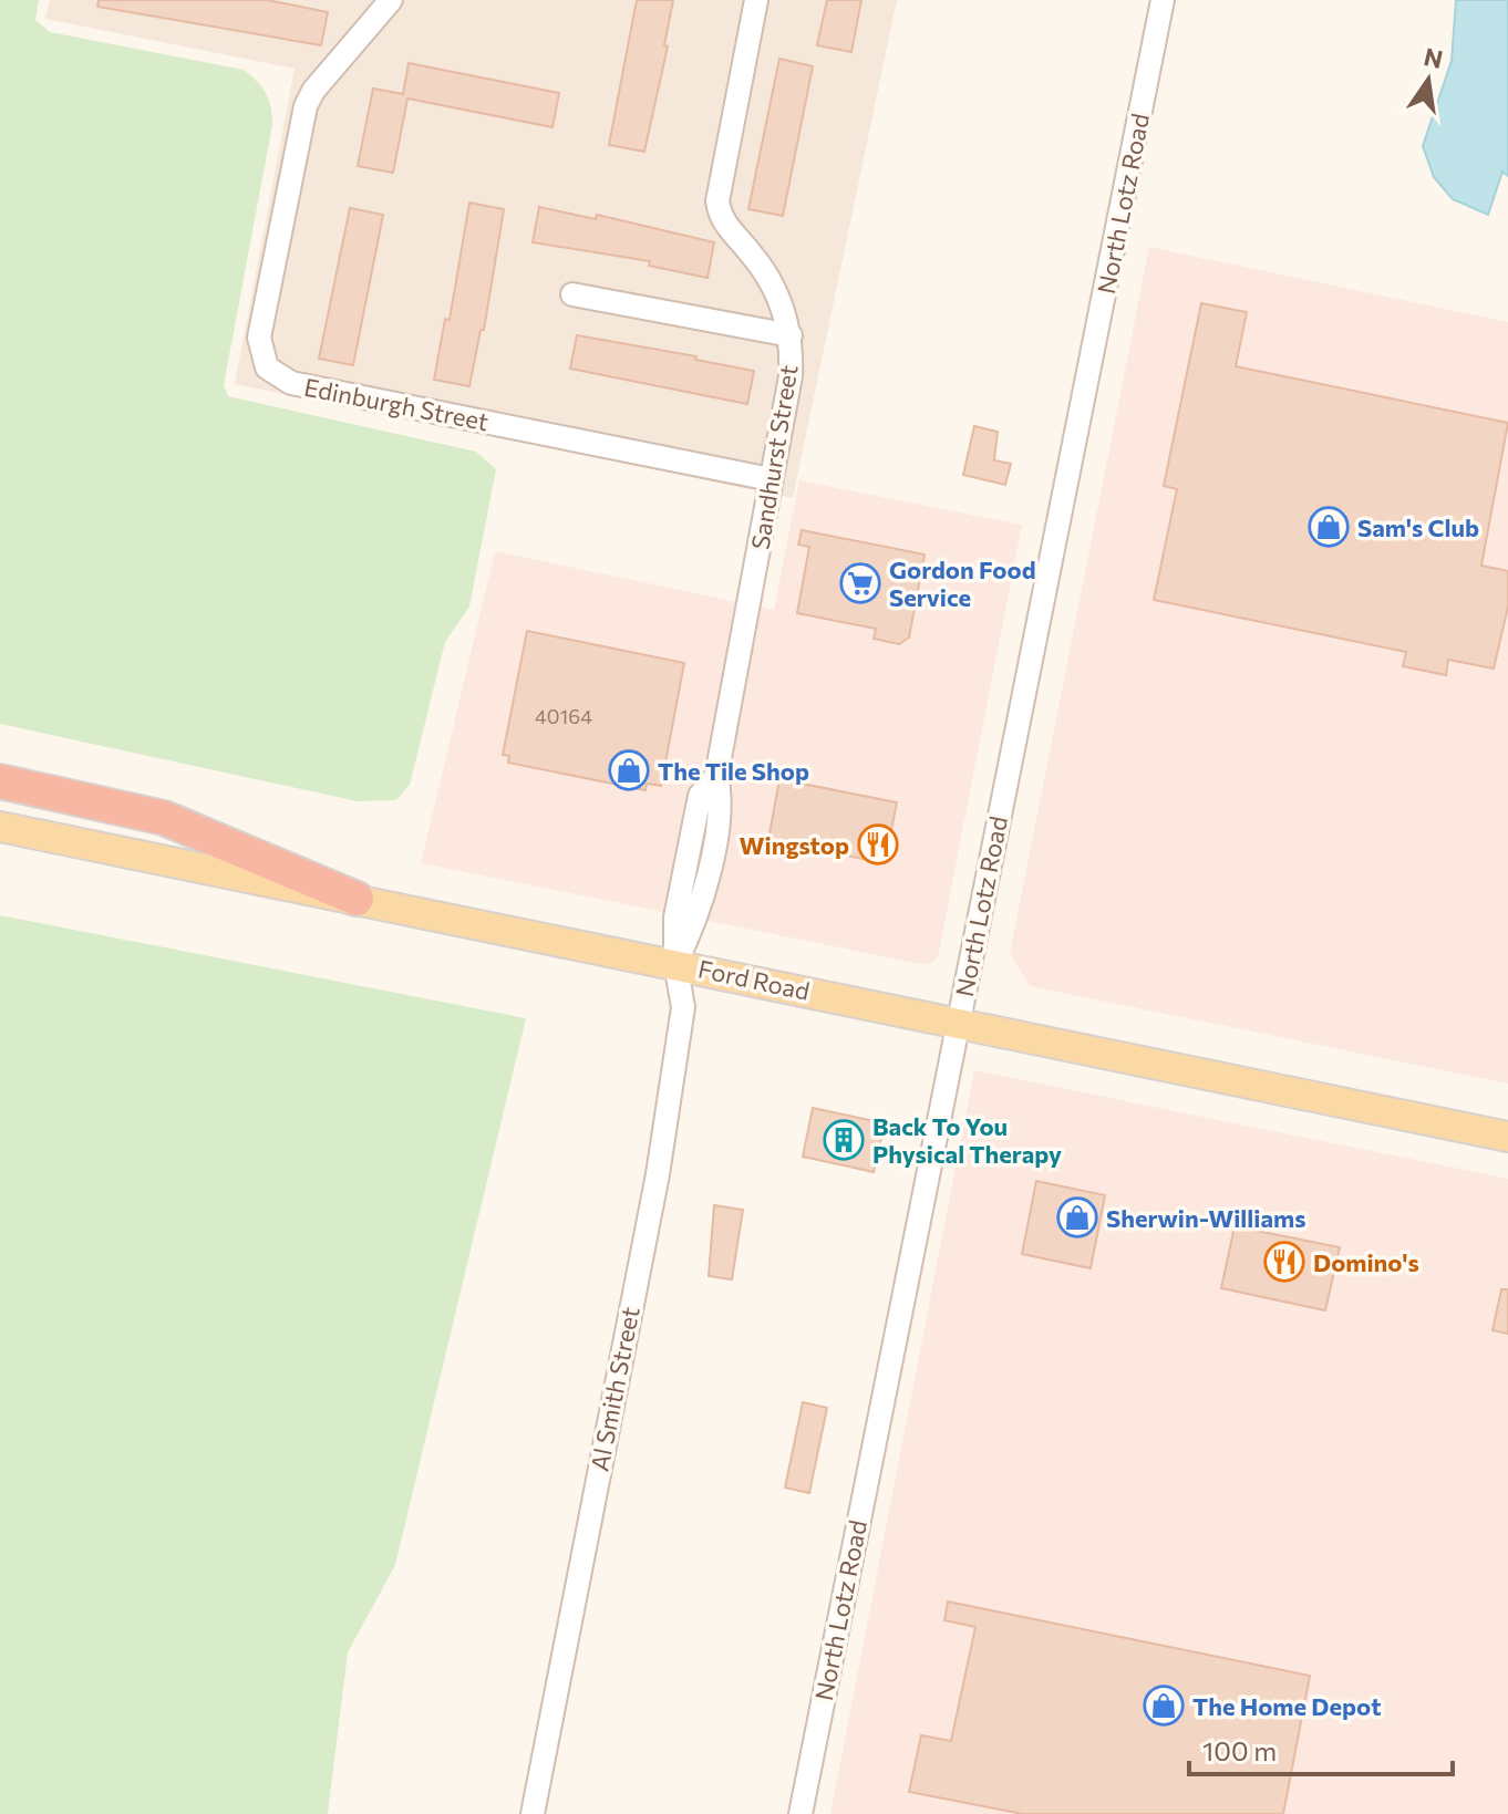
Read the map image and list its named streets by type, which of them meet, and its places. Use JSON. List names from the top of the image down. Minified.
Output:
{"streets":{"main road":["Ford Road"],"street":["North Lotz Road","Edinburgh Street","Sandhurst Street","Al Smith Street"]},"crossings":[["North Lotz Road","Ford Road"],["Edinburgh Street","Sandhurst Street"],["Sandhurst Street","Ford Road"],["Sandhurst Street","Al Smith Street"],["Ford Road","Al Smith Street"]],"places":{"shop":["Sam's Club","The Tile Shop","Sherwin-Williams","The Home Depot"],"supermarket":["Gordon Food Service"],"restaurant":["Wingstop","Domino's"],"building":["Back To You Physical Therapy"]},"house_numbers":["40164"],"scale_bar":"100 m","north":"top"}
